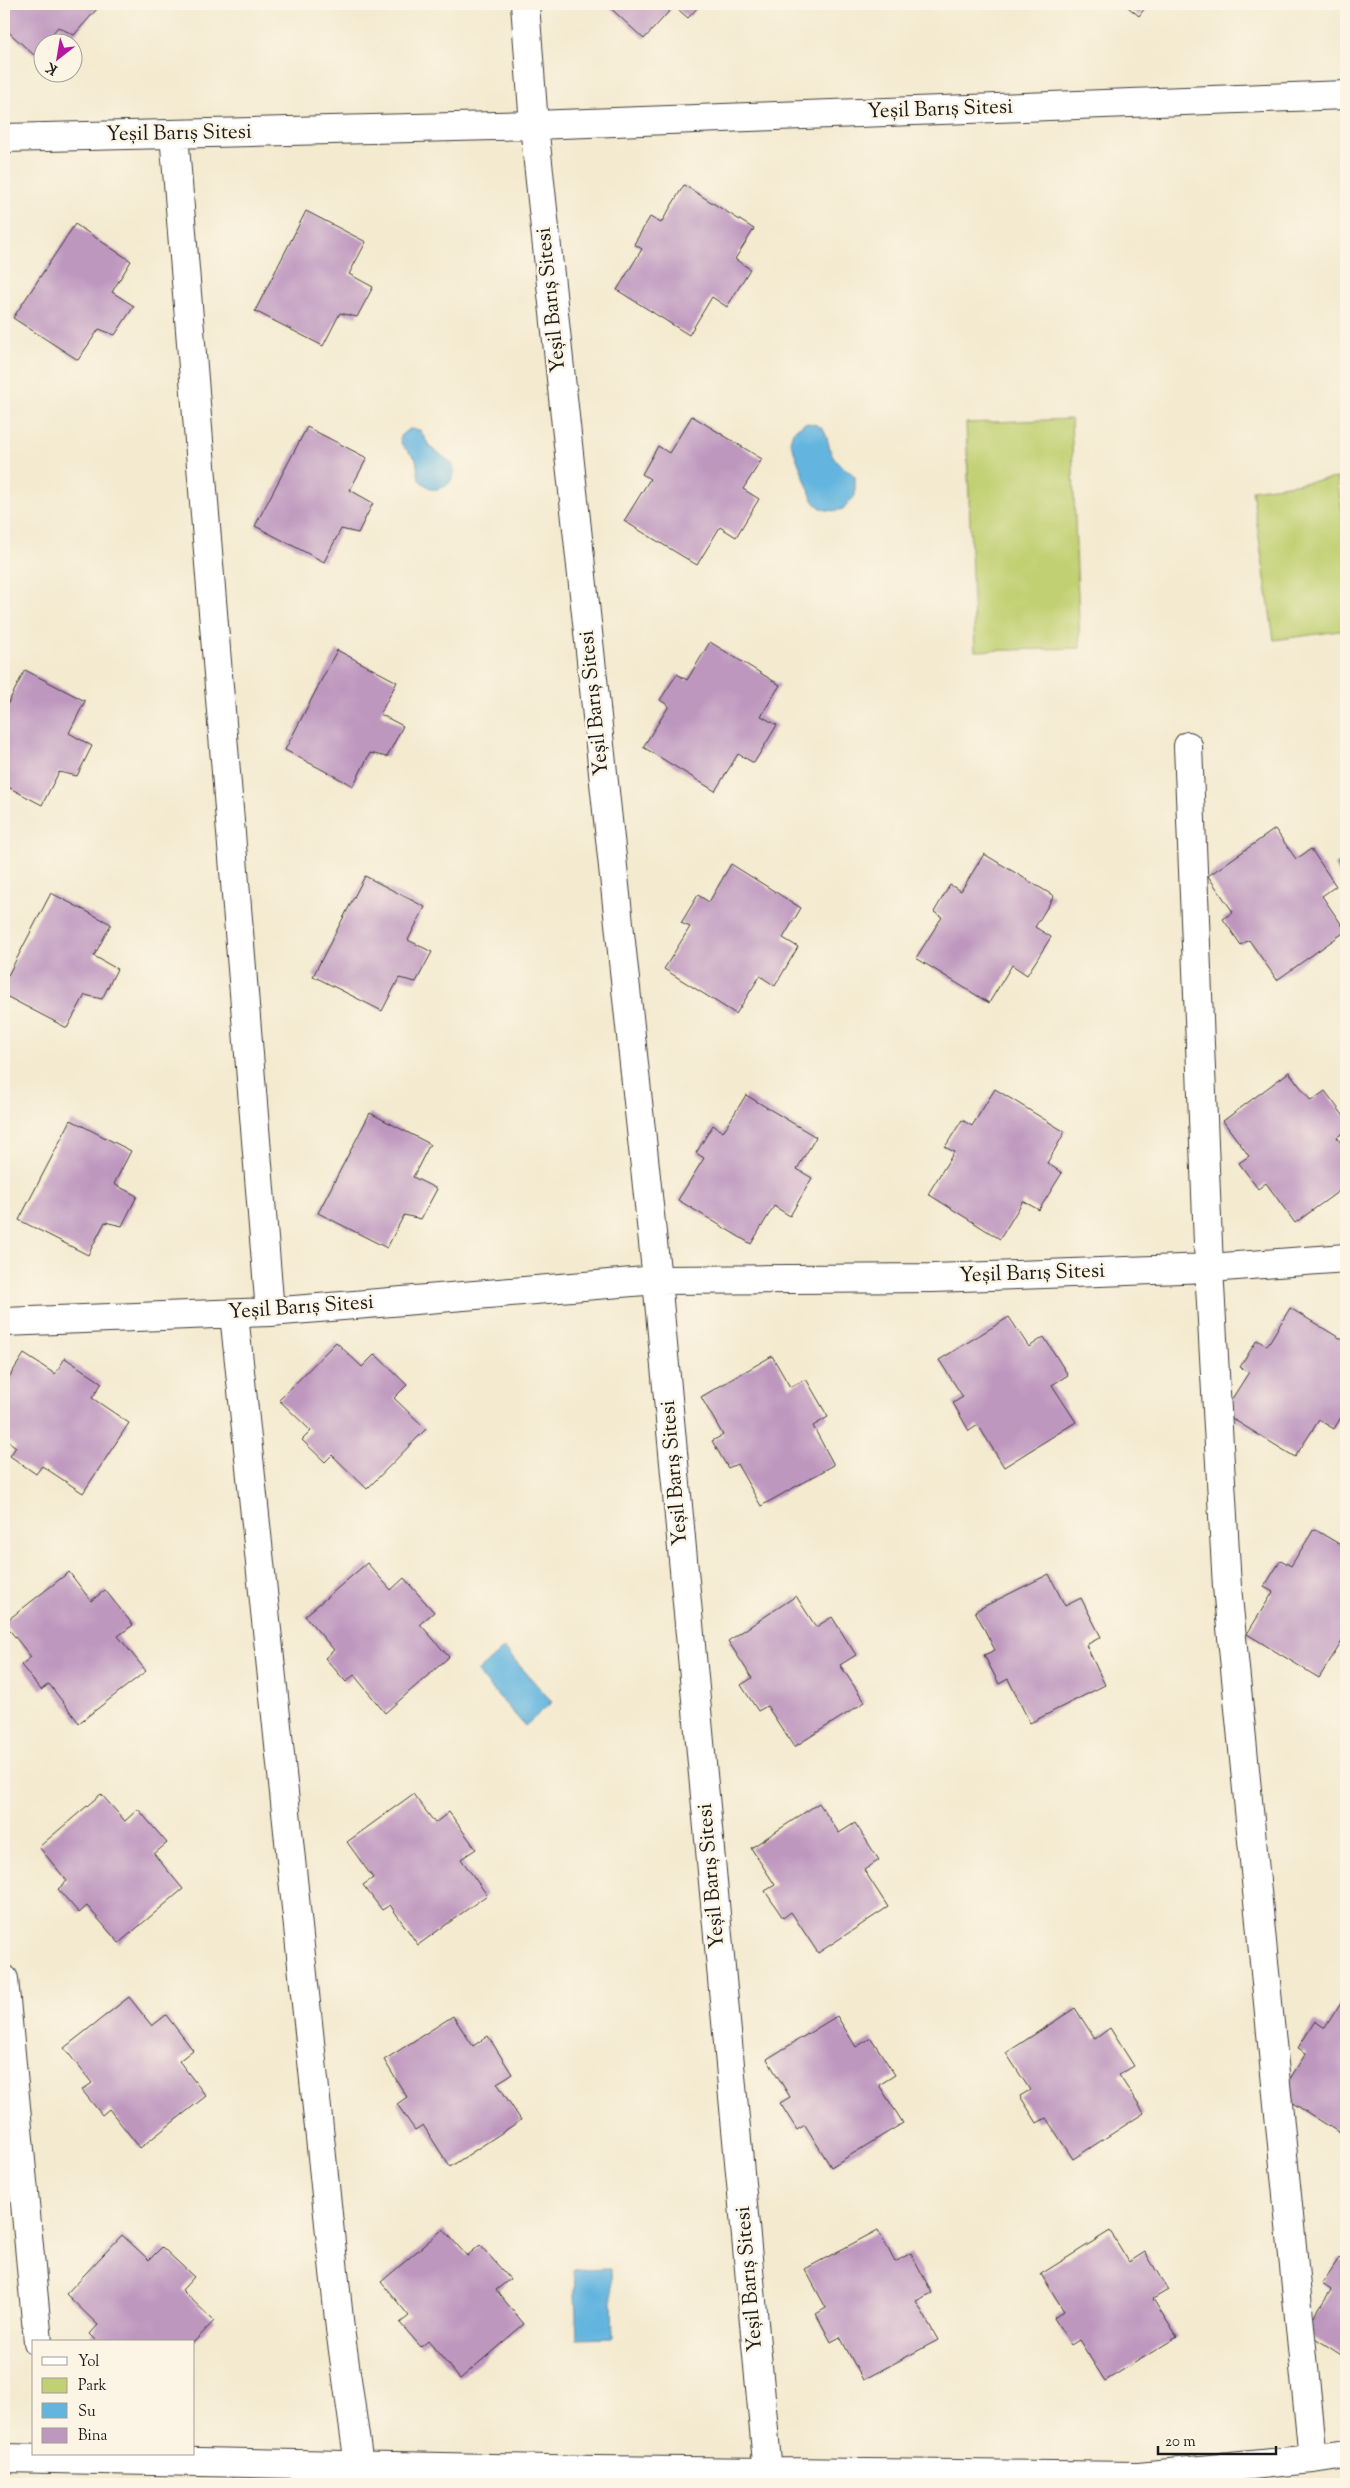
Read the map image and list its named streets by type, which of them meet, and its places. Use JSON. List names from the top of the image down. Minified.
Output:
{"streets":{"street":["Yeşil Barış Sitesi"]},"legend":["Yol","Park","Su","Bina"],"scale_bar":"20 m","north":"bottom left"}
